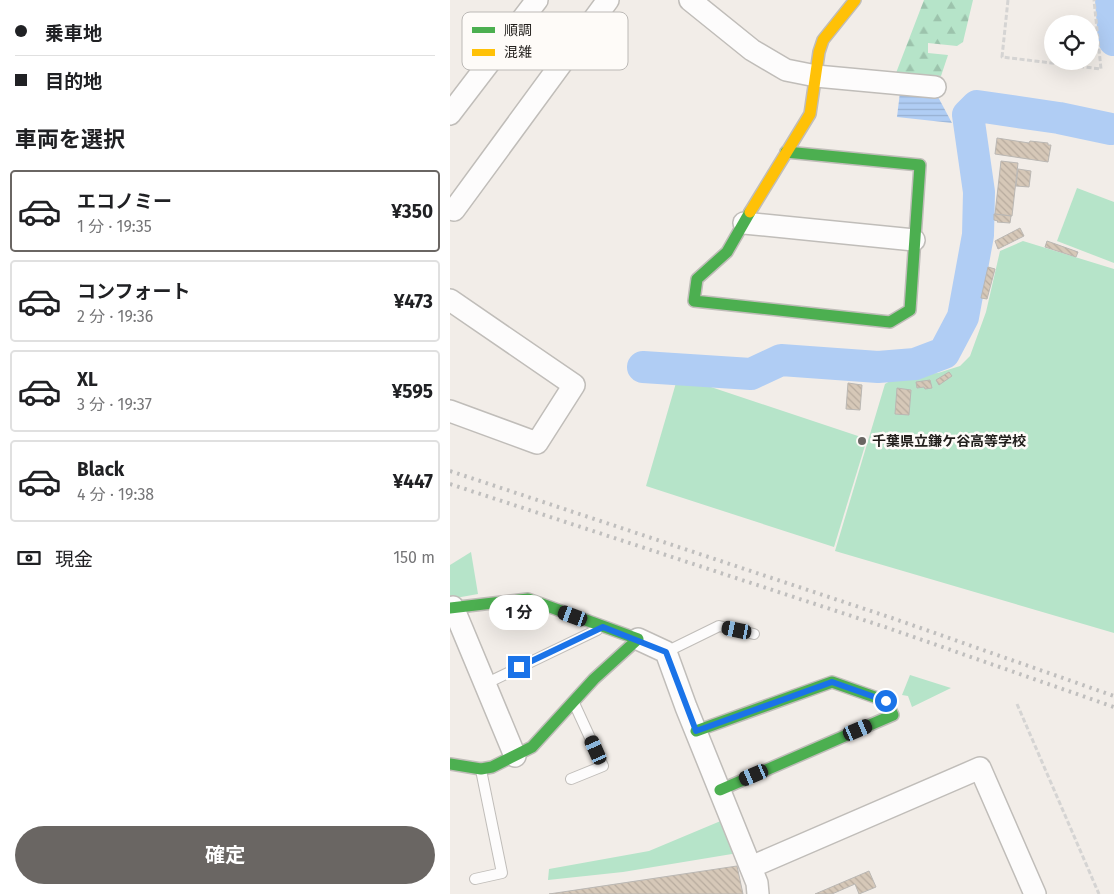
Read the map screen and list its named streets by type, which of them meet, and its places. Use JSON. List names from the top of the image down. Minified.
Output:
{"places":["千葉県立鎌ケ谷高等学校"],"legend":["順調","混雑"],"page":{"banner":["乗車地","目的地"],"heading":"車両を選択","list":[{"name":"エコノミー","note":"1 分 · 19:35","value":"¥350"},{"name":"コンフォート","note":"2 分 · 19:36","value":"¥473"},{"name":"XL","note":"3 分 · 19:37","value":"¥595"},{"name":"Black","note":"4 分 · 19:38","value":"¥447"}],"pay":["現金","150 m"],"bubble":"1 分","buttons":"確定"}}
